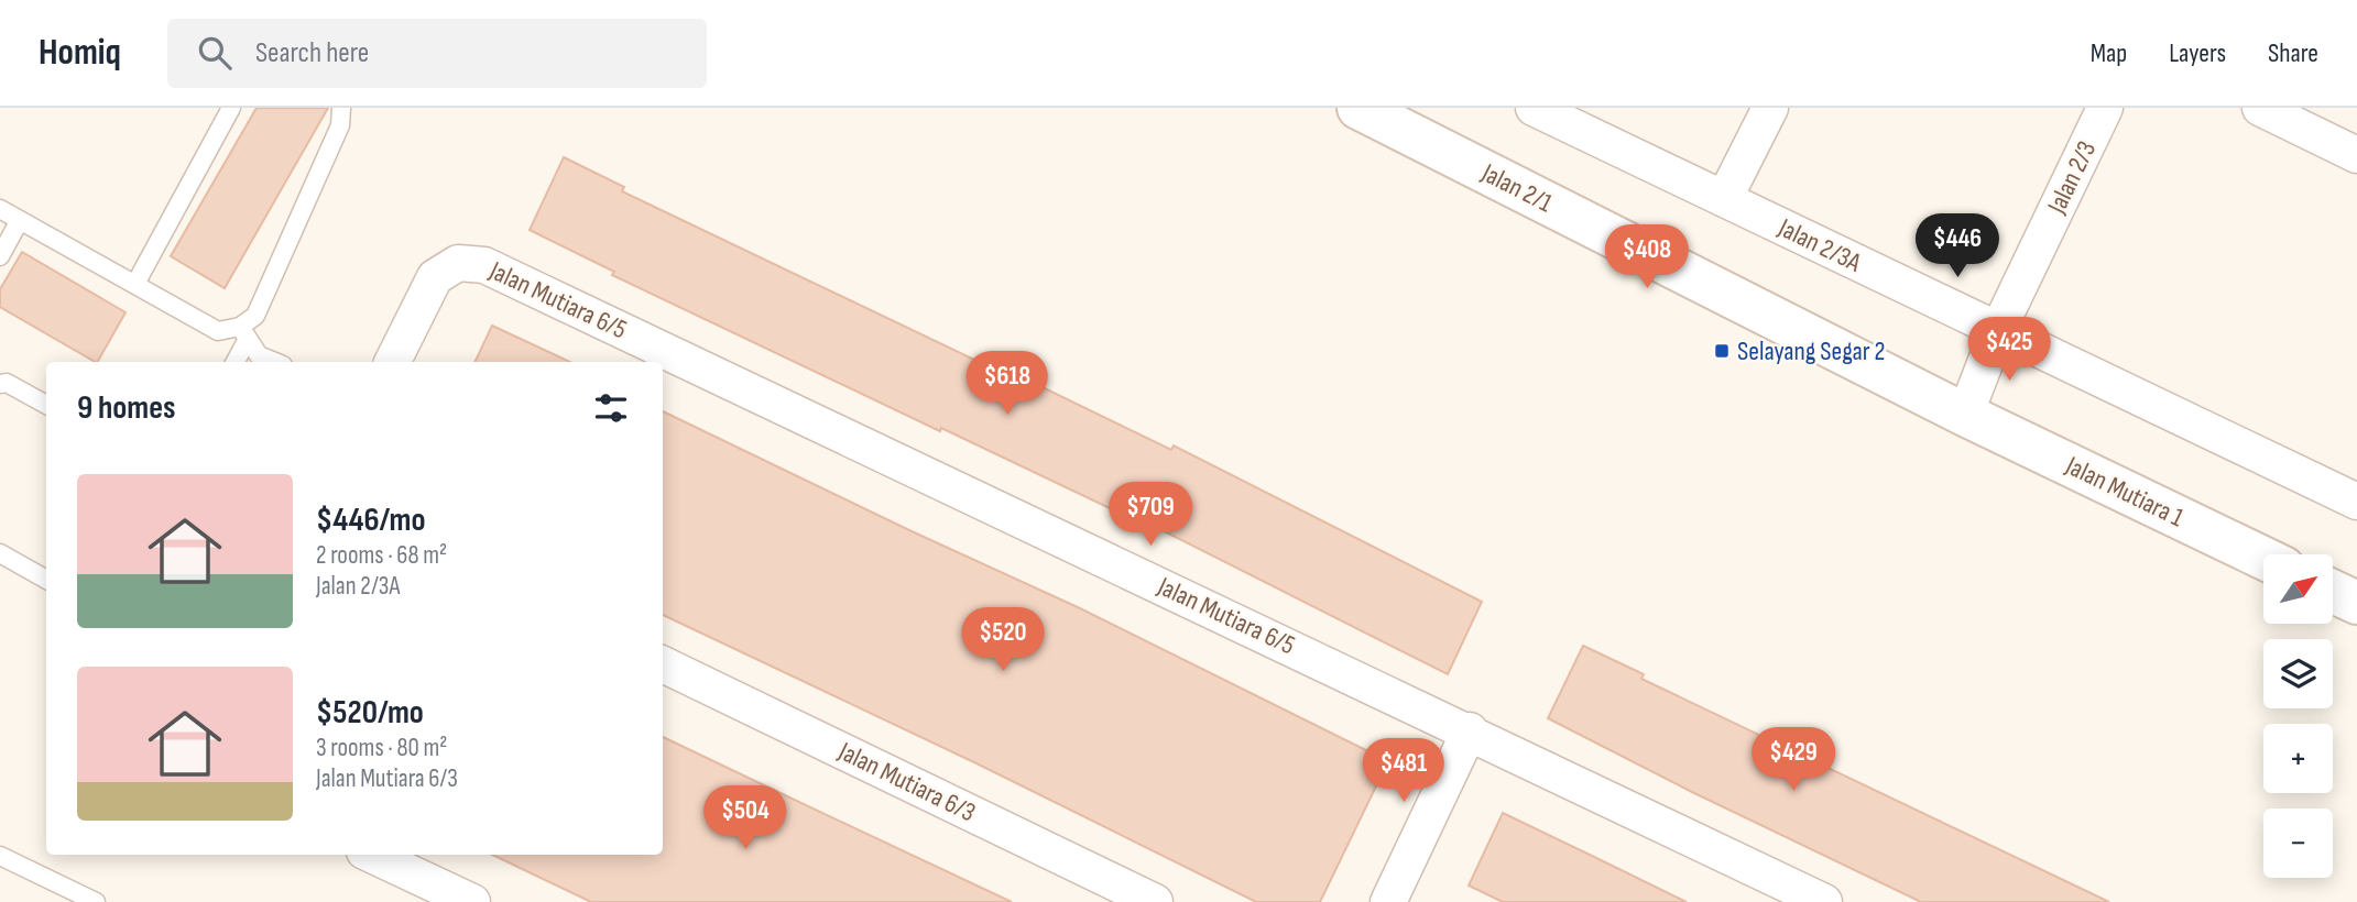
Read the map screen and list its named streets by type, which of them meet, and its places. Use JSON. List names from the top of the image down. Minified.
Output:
{"streets":{"street":["Jalan 2/3","Jalan 2/1","Jalan 2/3A","Jalan Mutiara 6/5","Jalan Mutiara 1","Jalan Mutiara 6/3"]},"crossings":[["Jalan 2/3","Jalan 2/1"],["Jalan 2/3","Jalan 2/3A"],["Jalan 2/3","Jalan Mutiara 1"],["Jalan 2/1","Jalan Mutiara 1"]],"places":{"transit":["Selayang Segar 2"]},"north":"top right","page":{"header":"Homiq","search":"Search here","nav":["Map","Layers","Share"],"price":["$446","$408","$425","$618","$709","$520","$429","$481","$504"],"heading":"9 homes","list":[{"name":"$446/mo","note":"2 rooms · 68 m² · Jalan 2/3A"},{"name":"$520/mo","note":"3 rooms · 80 m² · Jalan Mutiara 6/3"}],"map_buttons":["+","−"]}}
